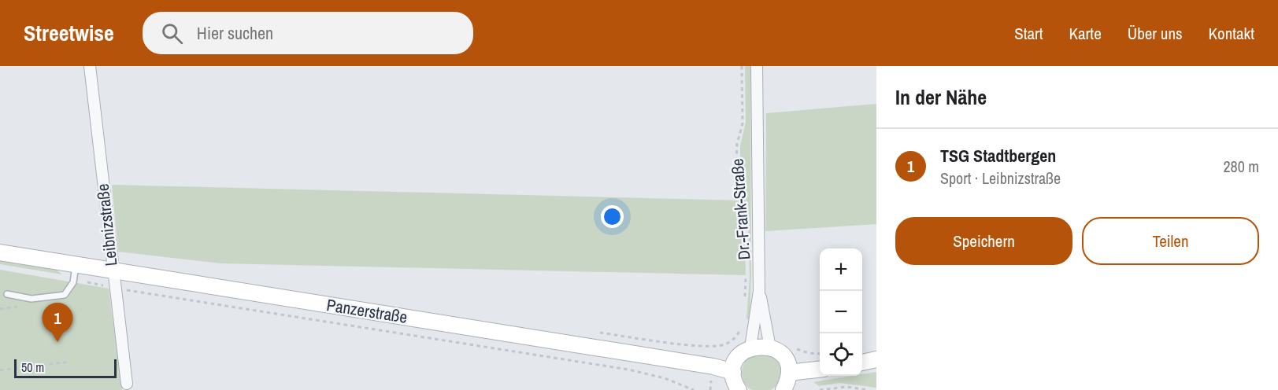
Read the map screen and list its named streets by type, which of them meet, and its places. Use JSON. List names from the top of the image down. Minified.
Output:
{"streets":{"street":["Dr.-Frank-Straße","Leibnizstraße","Panzerstraße"]},"crossings":[["Leibnizstraße","Panzerstraße"]],"scale_bar":"50 m","page":{"header":"Streetwise","search":"Hier suchen","nav":["Start","Karte","Über uns","Kontakt"],"heading":"In der Nähe","list":[{"mark":"1","name":"TSG Stadtbergen","note":"Sport · Leibnizstraße","value":"280 m"}],"buttons":["Speichern","Teilen"],"map_buttons":["+","−"],"pins":"1","scale":"50 m"}}
